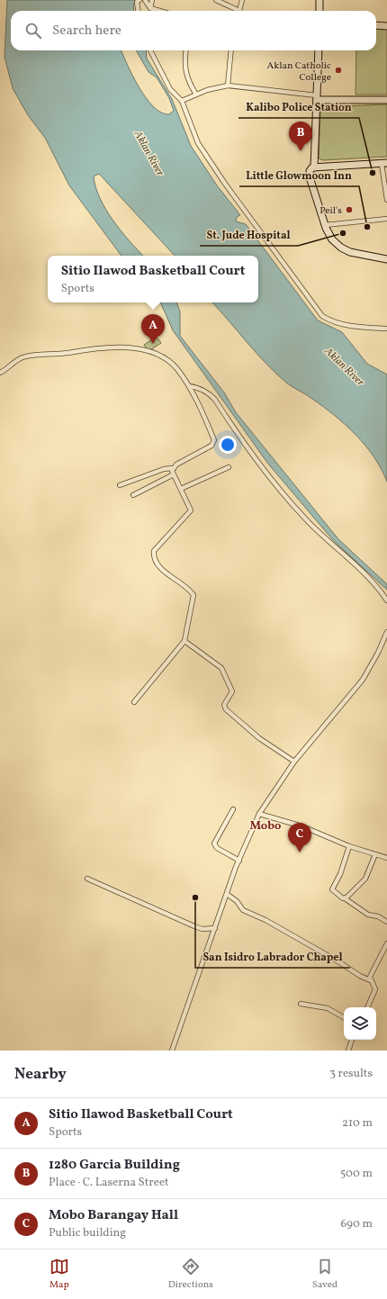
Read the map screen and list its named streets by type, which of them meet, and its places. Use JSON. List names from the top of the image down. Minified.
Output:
{"districts":["Mobo"],"water":["Aklan River"],"places":["Aklan Catholic College","Kalibo Police Station","Peil's","Little Glowmoon Inn","St. Jude Hospital","San Isidro Labrador Chapel"],"page":{"search":"Search here","pins":["B","A","C"],"popup":["Sitio Ilawod Basketball Court","Sports"],"heading":["Nearby","3 results"],"list":[{"mark":"A","name":"Sitio Ilawod Basketball Court","note":"Sports","value":"210 m"},{"mark":"B","name":"1280 Garcia Building","note":"Place · C. Laserna Street","value":"500 m"},{"mark":"C","name":"Mobo Barangay Hall","note":"Public building","value":"690 m"}],"nav":["Map","Directions","Saved"]}}
